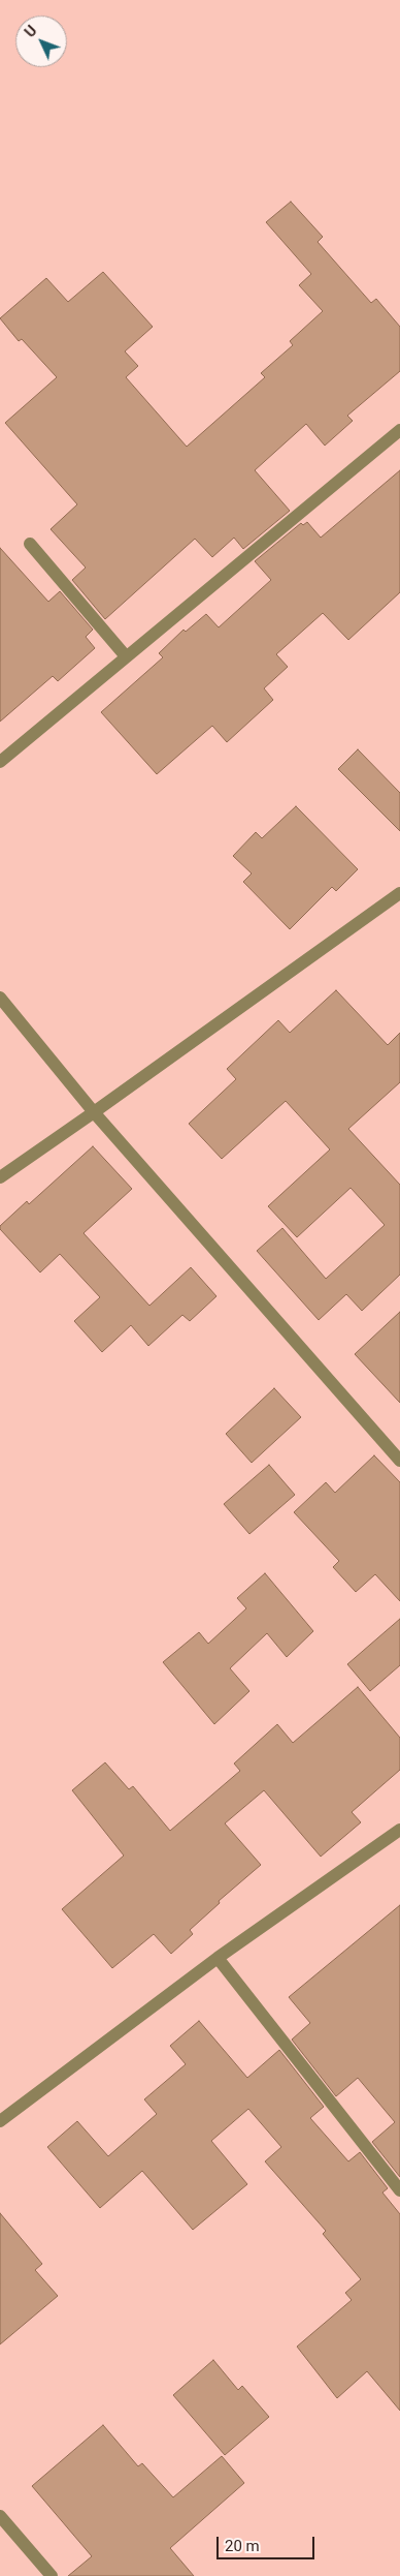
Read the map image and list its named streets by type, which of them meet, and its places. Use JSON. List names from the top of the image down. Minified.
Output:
{"scale_bar":"20 m","north":"top left"}
